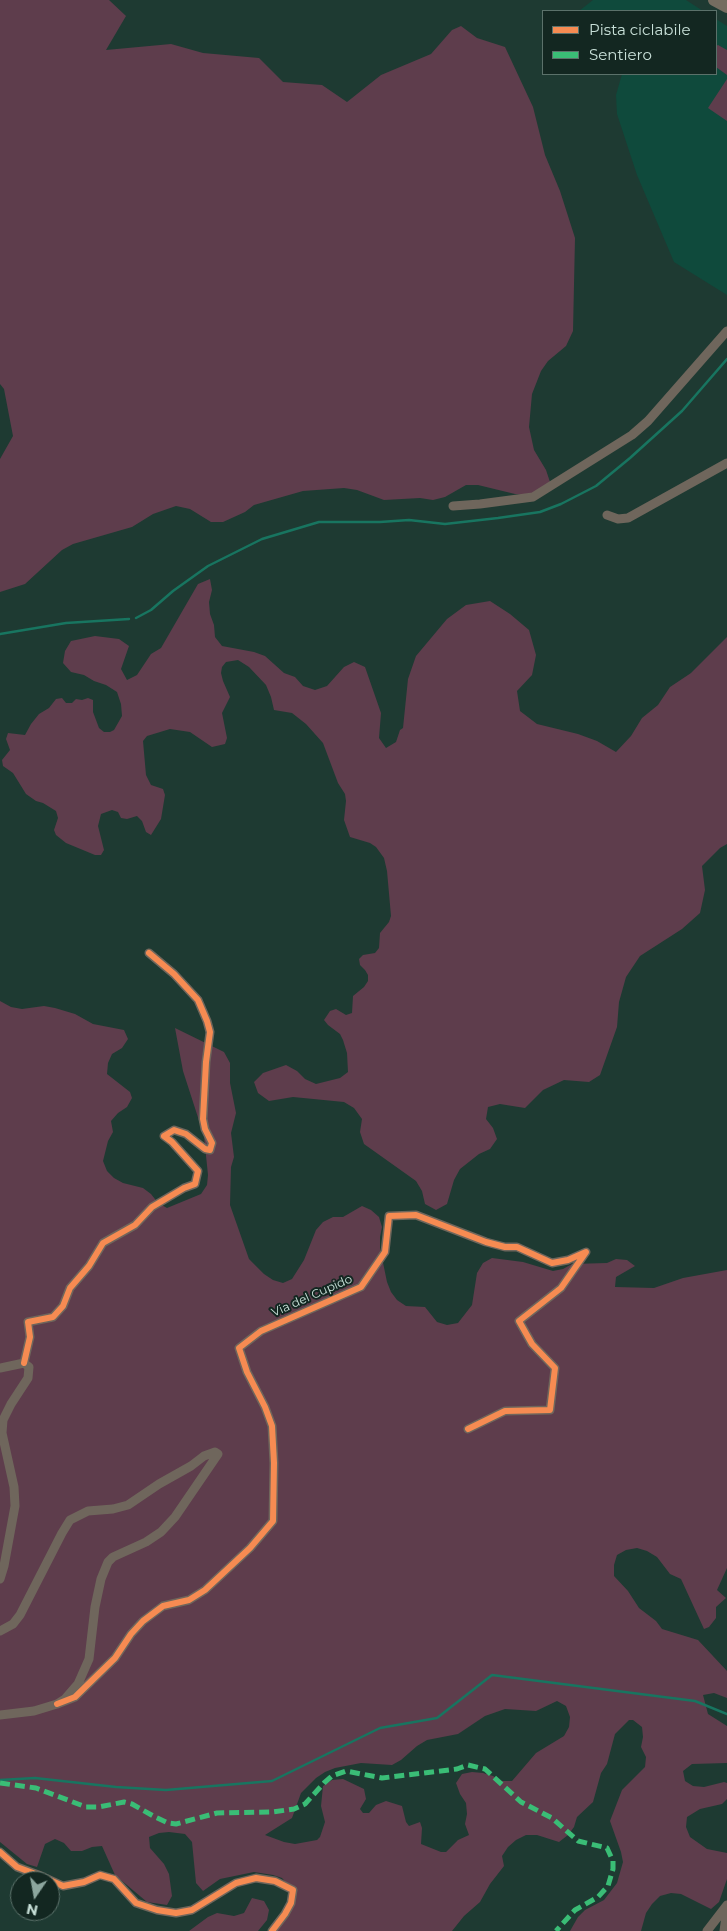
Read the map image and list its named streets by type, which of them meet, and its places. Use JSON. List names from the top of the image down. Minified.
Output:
{"streets":{"street":["Via del Cupido"]},"legend":["Pista ciclabile","Sentiero"],"north":"bottom"}
